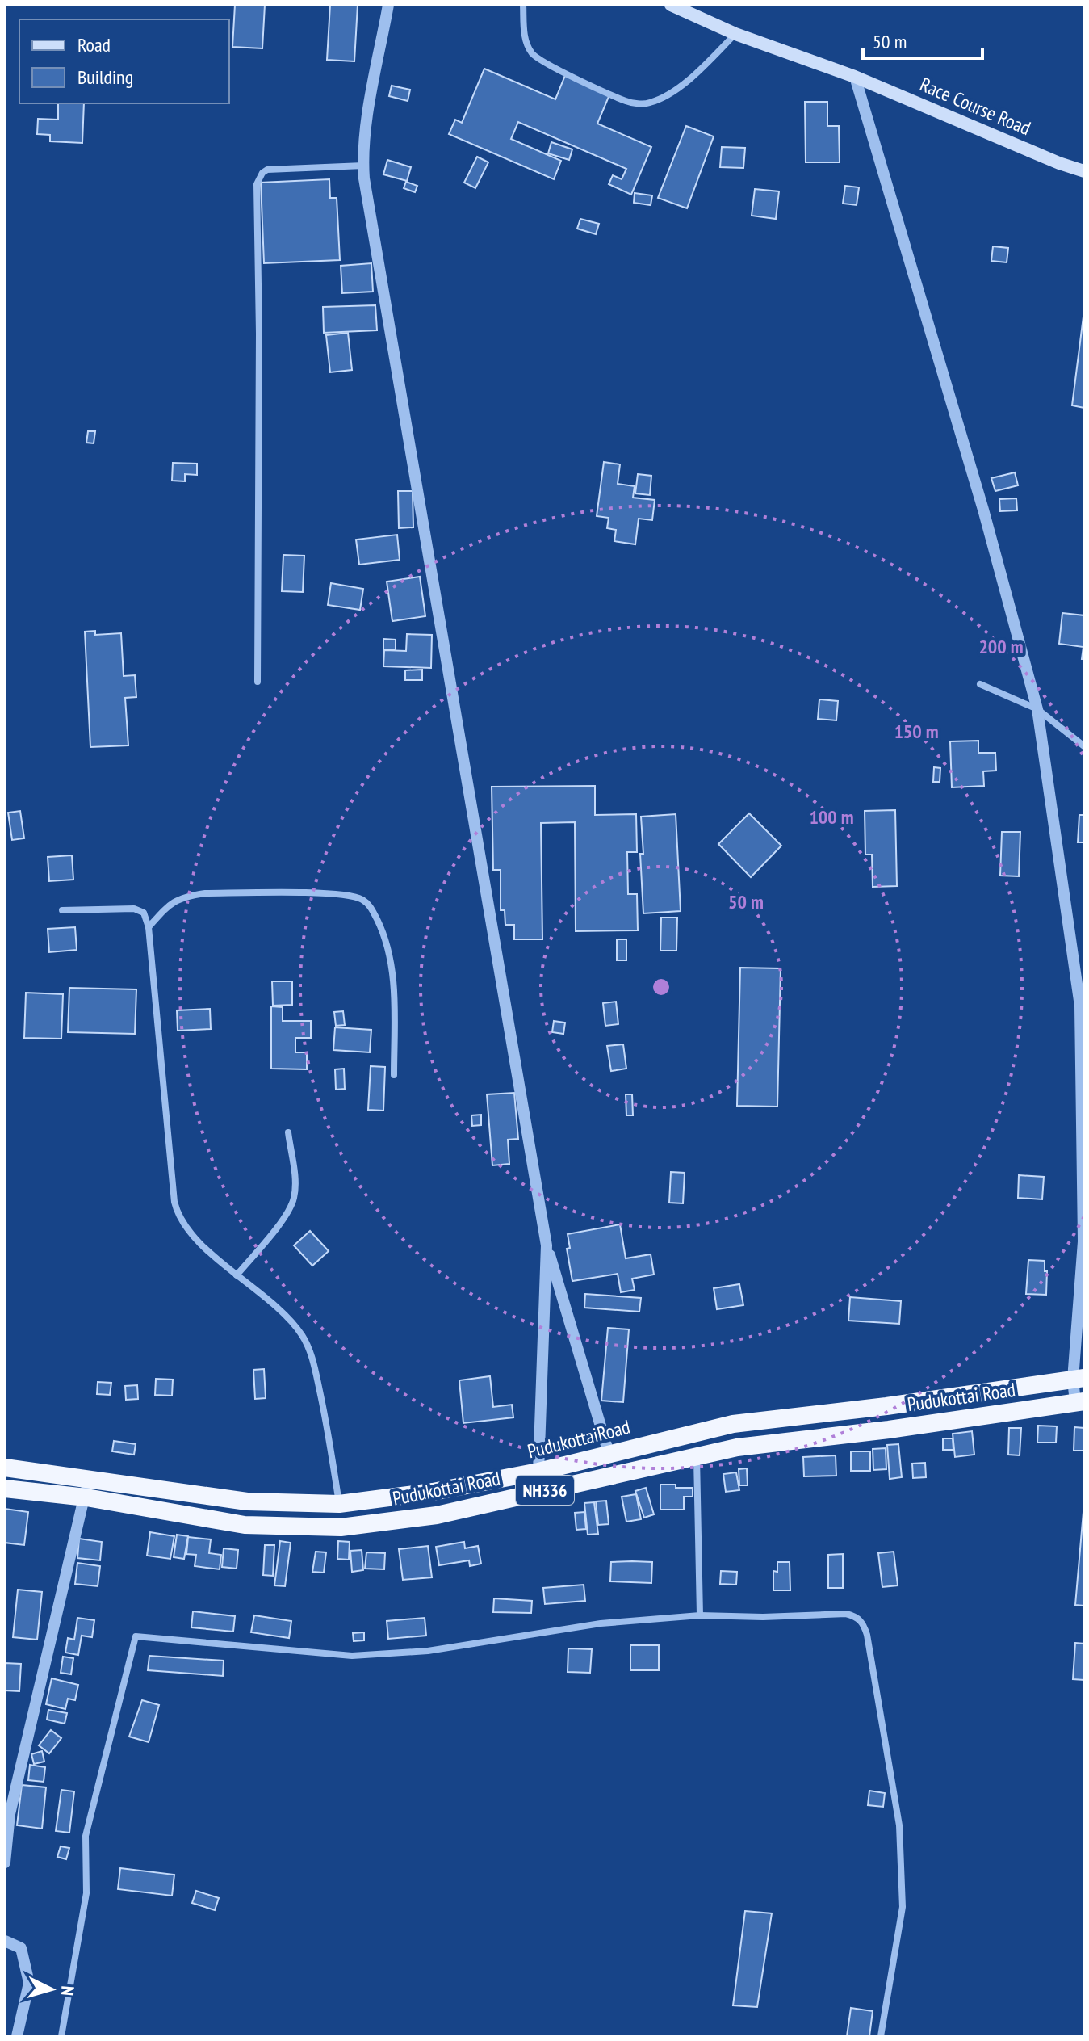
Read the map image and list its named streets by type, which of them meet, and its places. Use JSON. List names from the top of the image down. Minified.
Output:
{"streets":{"highway":["Pudukottai Road","PudukottaiRoad","NH336"],"main road":["Race Course Road"]},"legend":["Road","Building"],"scale_bar":"50 m","north":"right","rings":["200 m","150 m","100 m","50 m"]}
